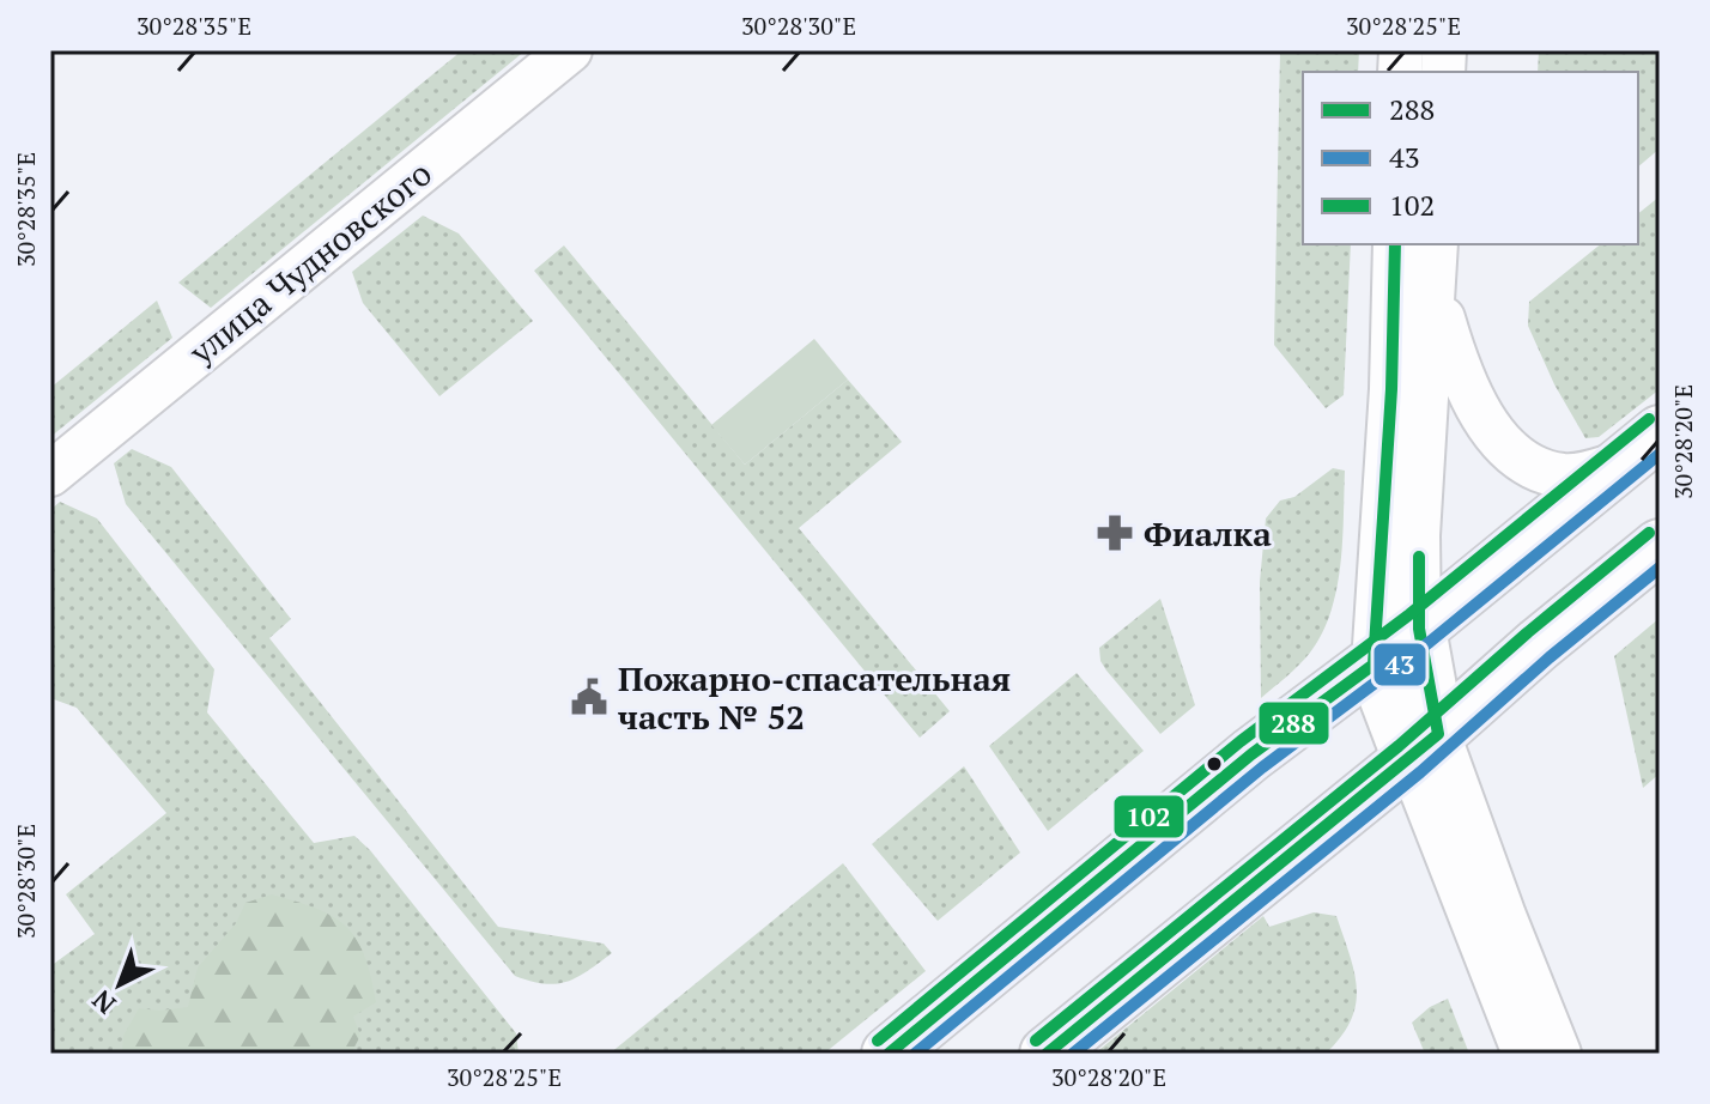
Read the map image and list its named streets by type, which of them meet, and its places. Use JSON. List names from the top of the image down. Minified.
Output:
{"streets":{"street":["улица Чудновского"]},"places":{"pharmacy":["Фиалка"],"public building":["Пожарно-спасательная часть № 52"]},"lines":["transit line 288","transit line 102","transit line 43"],"legend":["288","43","102"],"north":"bottom left","coordinates":["30°28'35\"E","30°28'30\"E","30°28'25\"E","30°28'20\"E"]}
